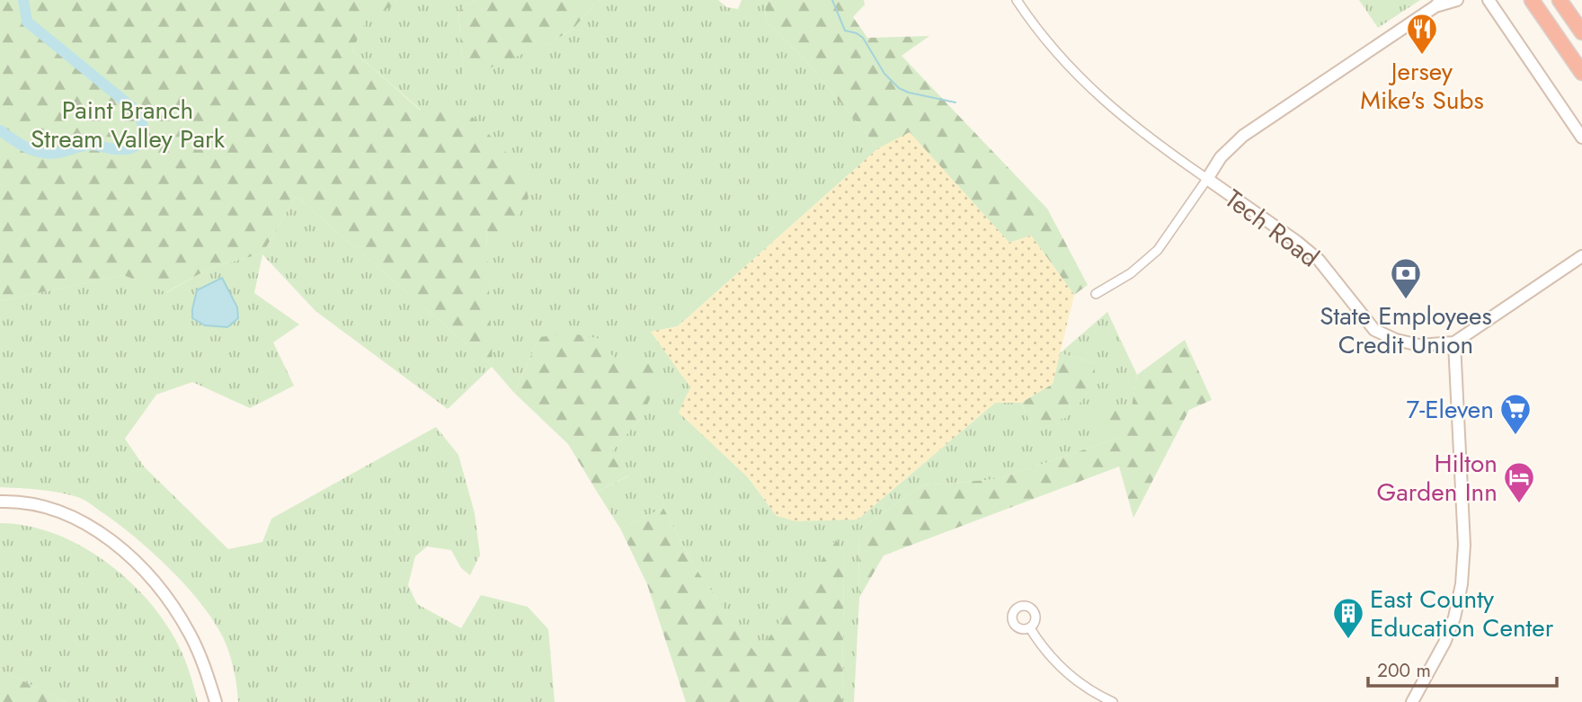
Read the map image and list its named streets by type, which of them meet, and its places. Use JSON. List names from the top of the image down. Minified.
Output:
{"streets":{"street":["Tech Road"]},"parks":["Paint Branch Stream Valley Park"],"places":{"restaurant":["Jersey Mike's Subs"],"bank":["State Employees Credit Union"],"supermarket":["7-Eleven"],"hotel":["Hilton Garden Inn"],"building":["East County Education Center"]},"scale_bar":"200 m"}
